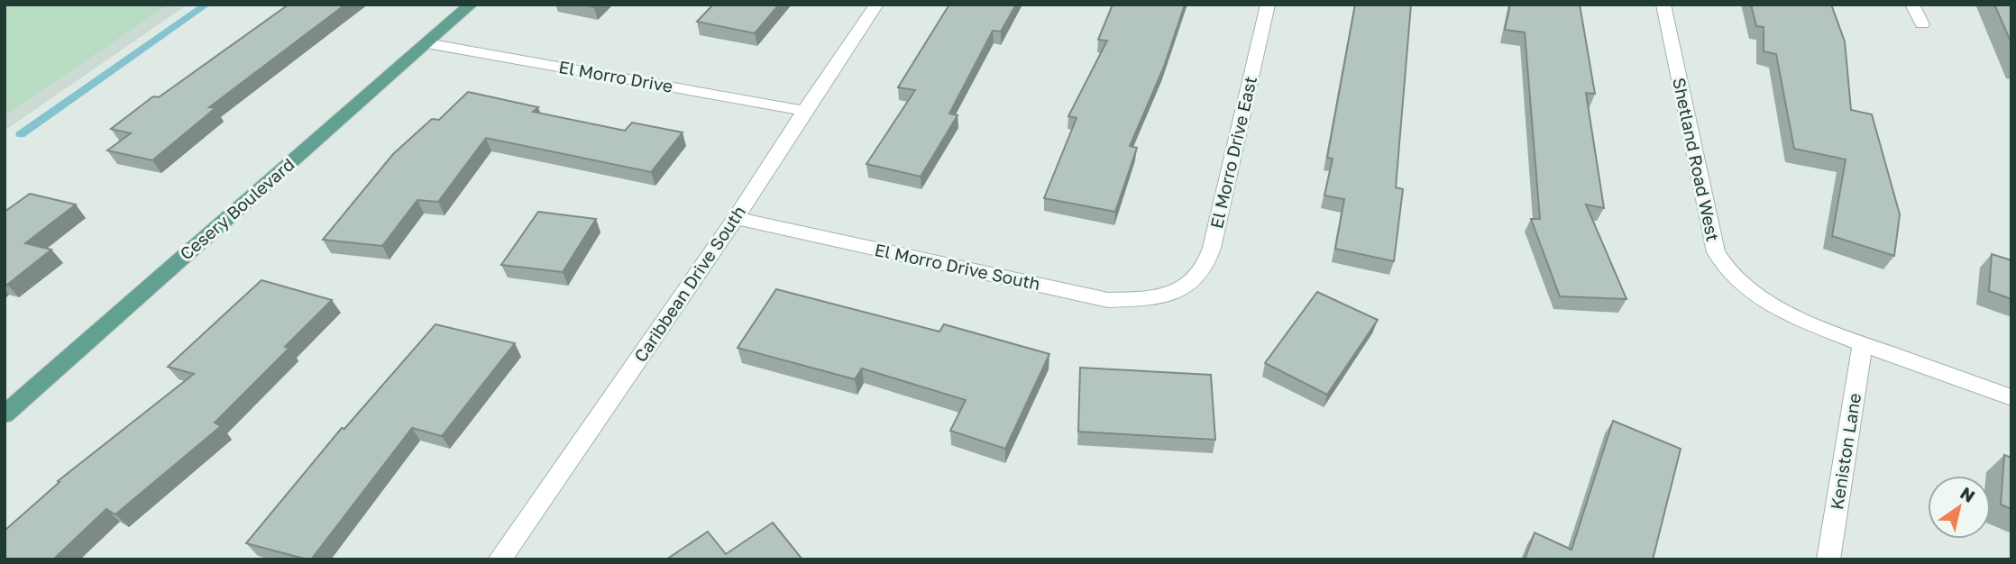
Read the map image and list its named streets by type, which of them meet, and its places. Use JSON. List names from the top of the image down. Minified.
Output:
{"streets":{"main road":["Cesery Boulevard"],"street":["El Morro Drive","El Morro Drive East","Shetland Road West","El Morro Drive South","Caribbean Drive South","Keniston Lane"]},"crossings":[["El Morro Drive","Cesery Boulevard"],["El Morro Drive","Caribbean Drive South"],["El Morro Drive East","El Morro Drive South"],["Shetland Road West","Keniston Lane"],["El Morro Drive South","Caribbean Drive South"]],"north":"top right"}
